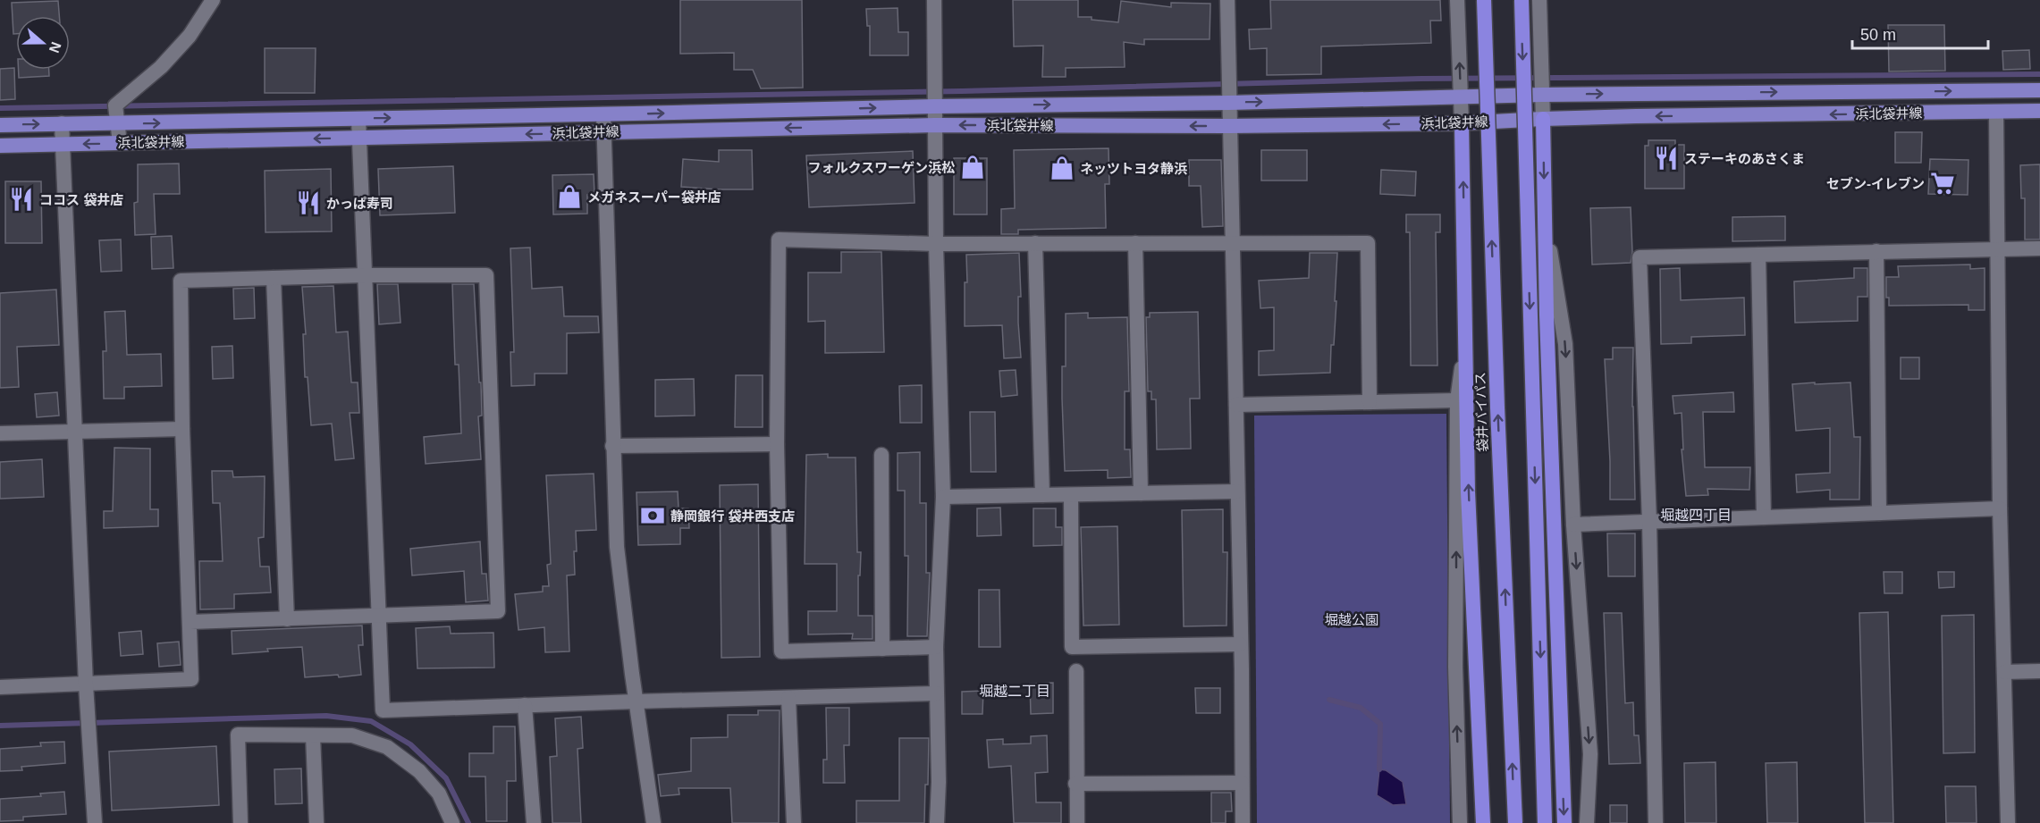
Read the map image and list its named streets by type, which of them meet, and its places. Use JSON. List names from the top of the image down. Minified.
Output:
{"streets":{"highway":["袋井バイパス"],"main road":["浜北袋井線"]},"districts":["堀越四丁目","堀越二丁目"],"parks":["堀越公園"],"places":{"restaurant":["ステーキのあさくま","ココス 袋井店","かっぱ寿司"],"shop":["フォルクスワーゲン浜松","ネッツトヨタ静浜","メガネスーパー袋井店"],"supermarket":["セブン-イレブン"],"bank":["静岡銀行 袋井西支店"]},"scale_bar":"50 m","north":"right"}
